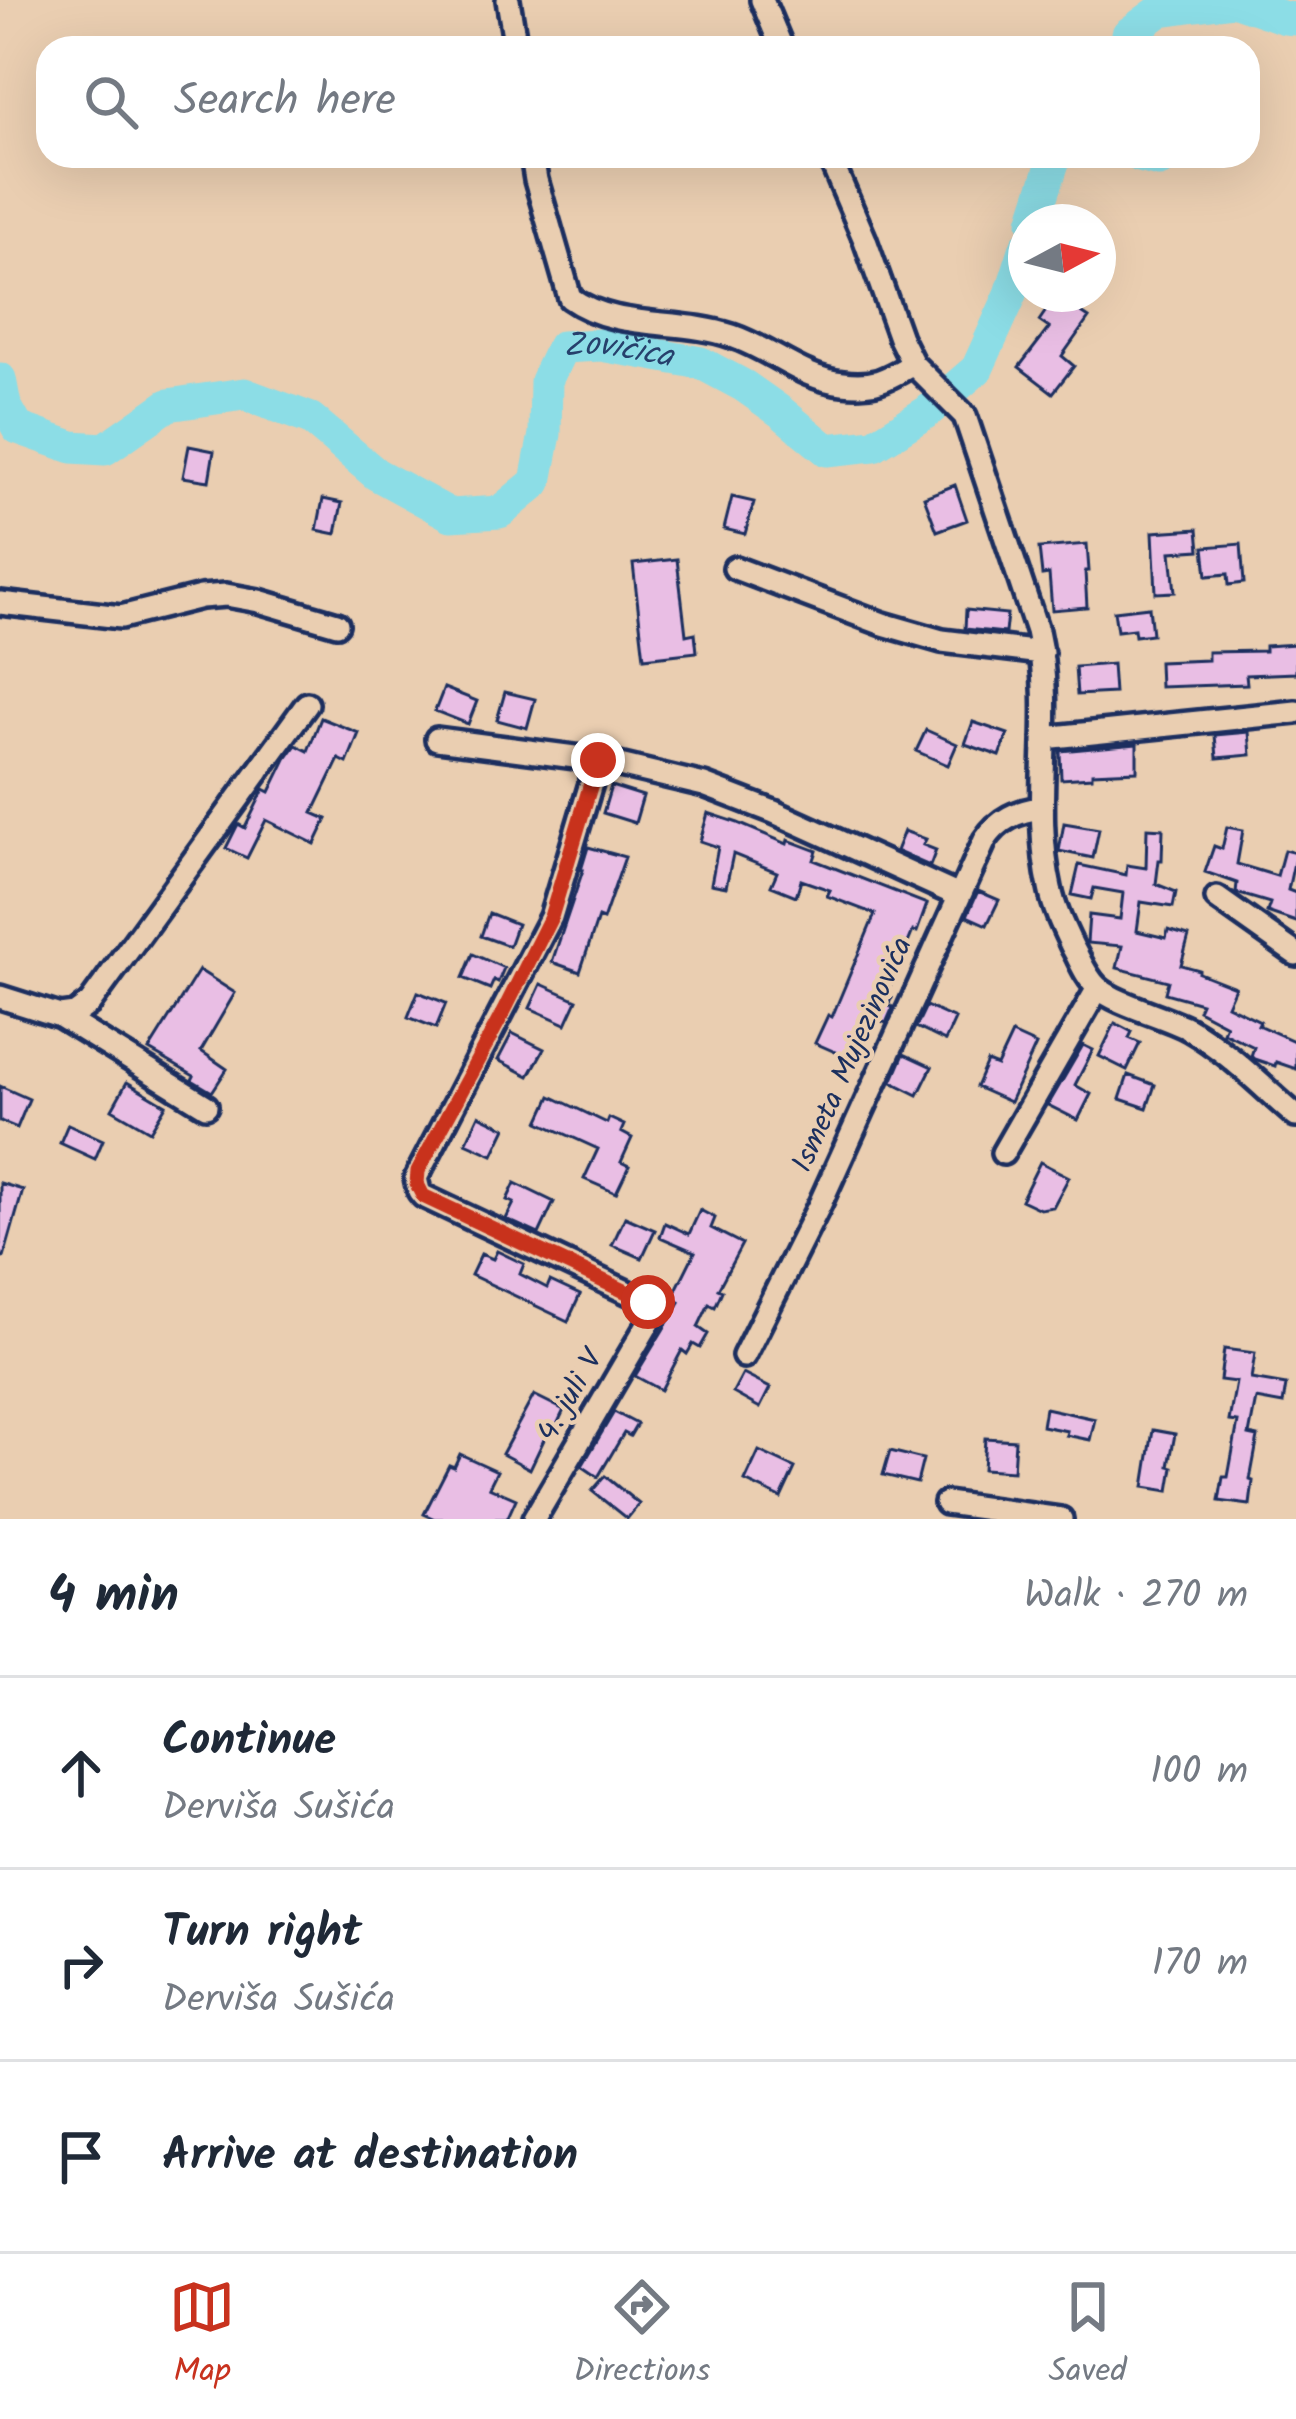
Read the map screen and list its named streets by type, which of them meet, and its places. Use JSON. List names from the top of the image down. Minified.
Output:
{"streets":{"street":["Ismeta Mujezinovića","4. juli V"]},"water":["Zovičica"],"north":"right","page":{"search":"Search here","heading":["4 min","Walk · 270 m"],"list":[["Continue","Derviša Sušića","100 m"],["Turn right","Derviša Sušića","170 m"],"Arrive at destination"],"nav":["Map","Directions","Saved"]}}
